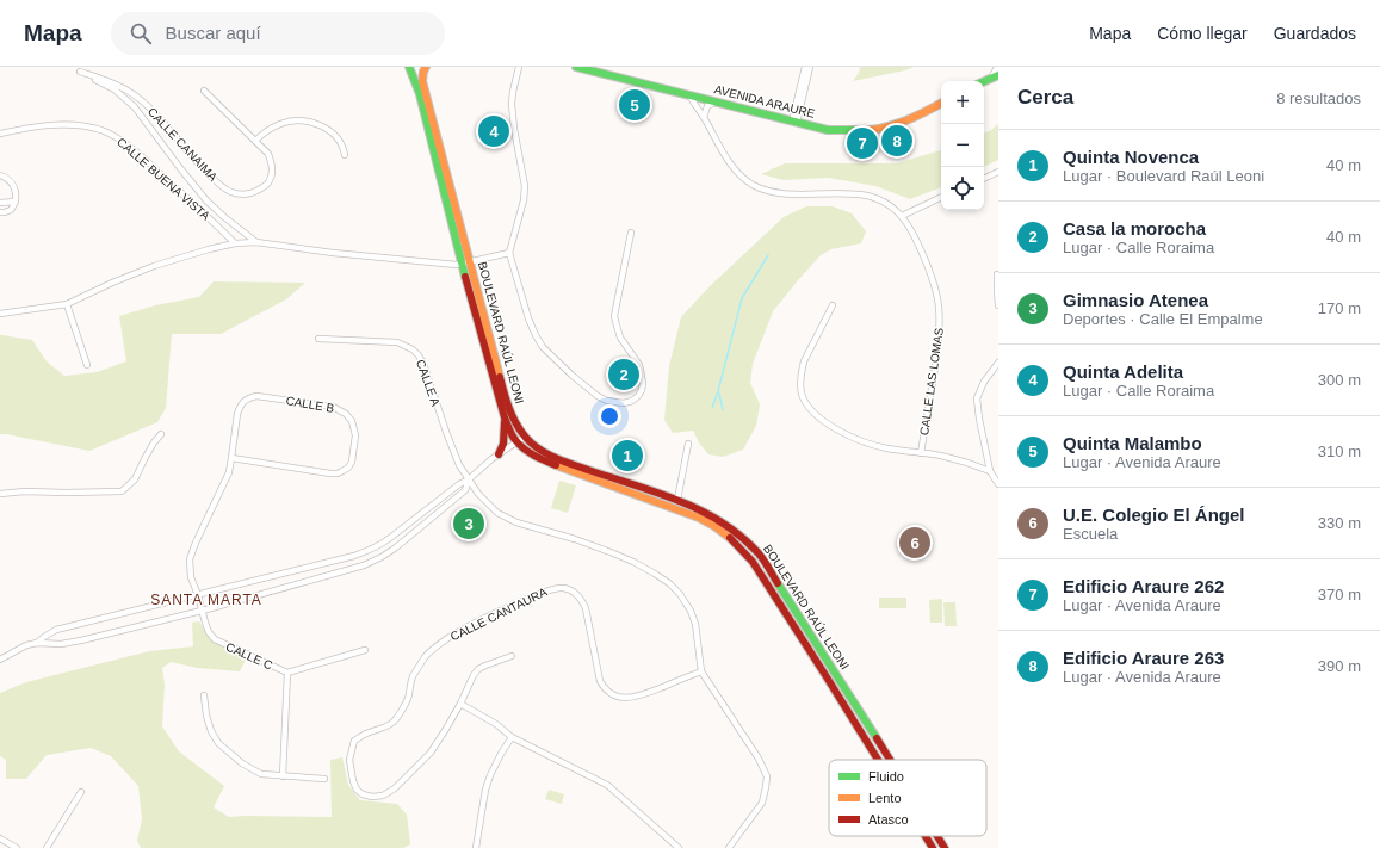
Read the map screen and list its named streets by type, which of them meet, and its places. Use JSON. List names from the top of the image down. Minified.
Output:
{"streets":{"street":["AVENIDA ARAURE","CALLE CANAIMA","CALLE BUENA VISTA","BOULEVARD RAÚL LEONI","CALLE LAS LOMAS","CALLE A","CALLE B","CALLE CANTAURA","CALLE C"]},"crossings":[["AVENIDA ARAURE","CALLE LAS LOMAS"],["CALLE A","CALLE CANTAURA"],["CALLE B","CALLE C"]],"districts":["SANTA MARTA"],"legend":["Fluido","Lento","Atasco"],"page":{"header":"Mapa","search":"Buscar aquí","nav":["Mapa","Cómo llegar","Guardados"],"heading":["Cerca","8 resultados"],"map_buttons":["+","−"],"pins":["5","4","8","7","2","1","3","6"],"list":[{"mark":"1","name":"Quinta Novenca","note":"Lugar · Boulevard Raúl Leoni","value":"40 m"},{"mark":"2","name":"Casa la morocha","note":"Lugar · Calle Roraima","value":"40 m"},{"mark":"3","name":"Gimnasio Atenea","note":"Deportes · Calle El Empalme","value":"170 m"},{"mark":"4","name":"Quinta Adelita","note":"Lugar · Calle Roraima","value":"300 m"},{"mark":"5","name":"Quinta Malambo","note":"Lugar · Avenida Araure","value":"310 m"},{"mark":"6","name":"U.E. Colegio El Ángel","note":"Escuela","value":"330 m"},{"mark":"7","name":"Edificio Araure 262","note":"Lugar · Avenida Araure","value":"370 m"},{"mark":"8","name":"Edificio Araure 263","note":"Lugar · Avenida Araure","value":"390 m"}]}}
